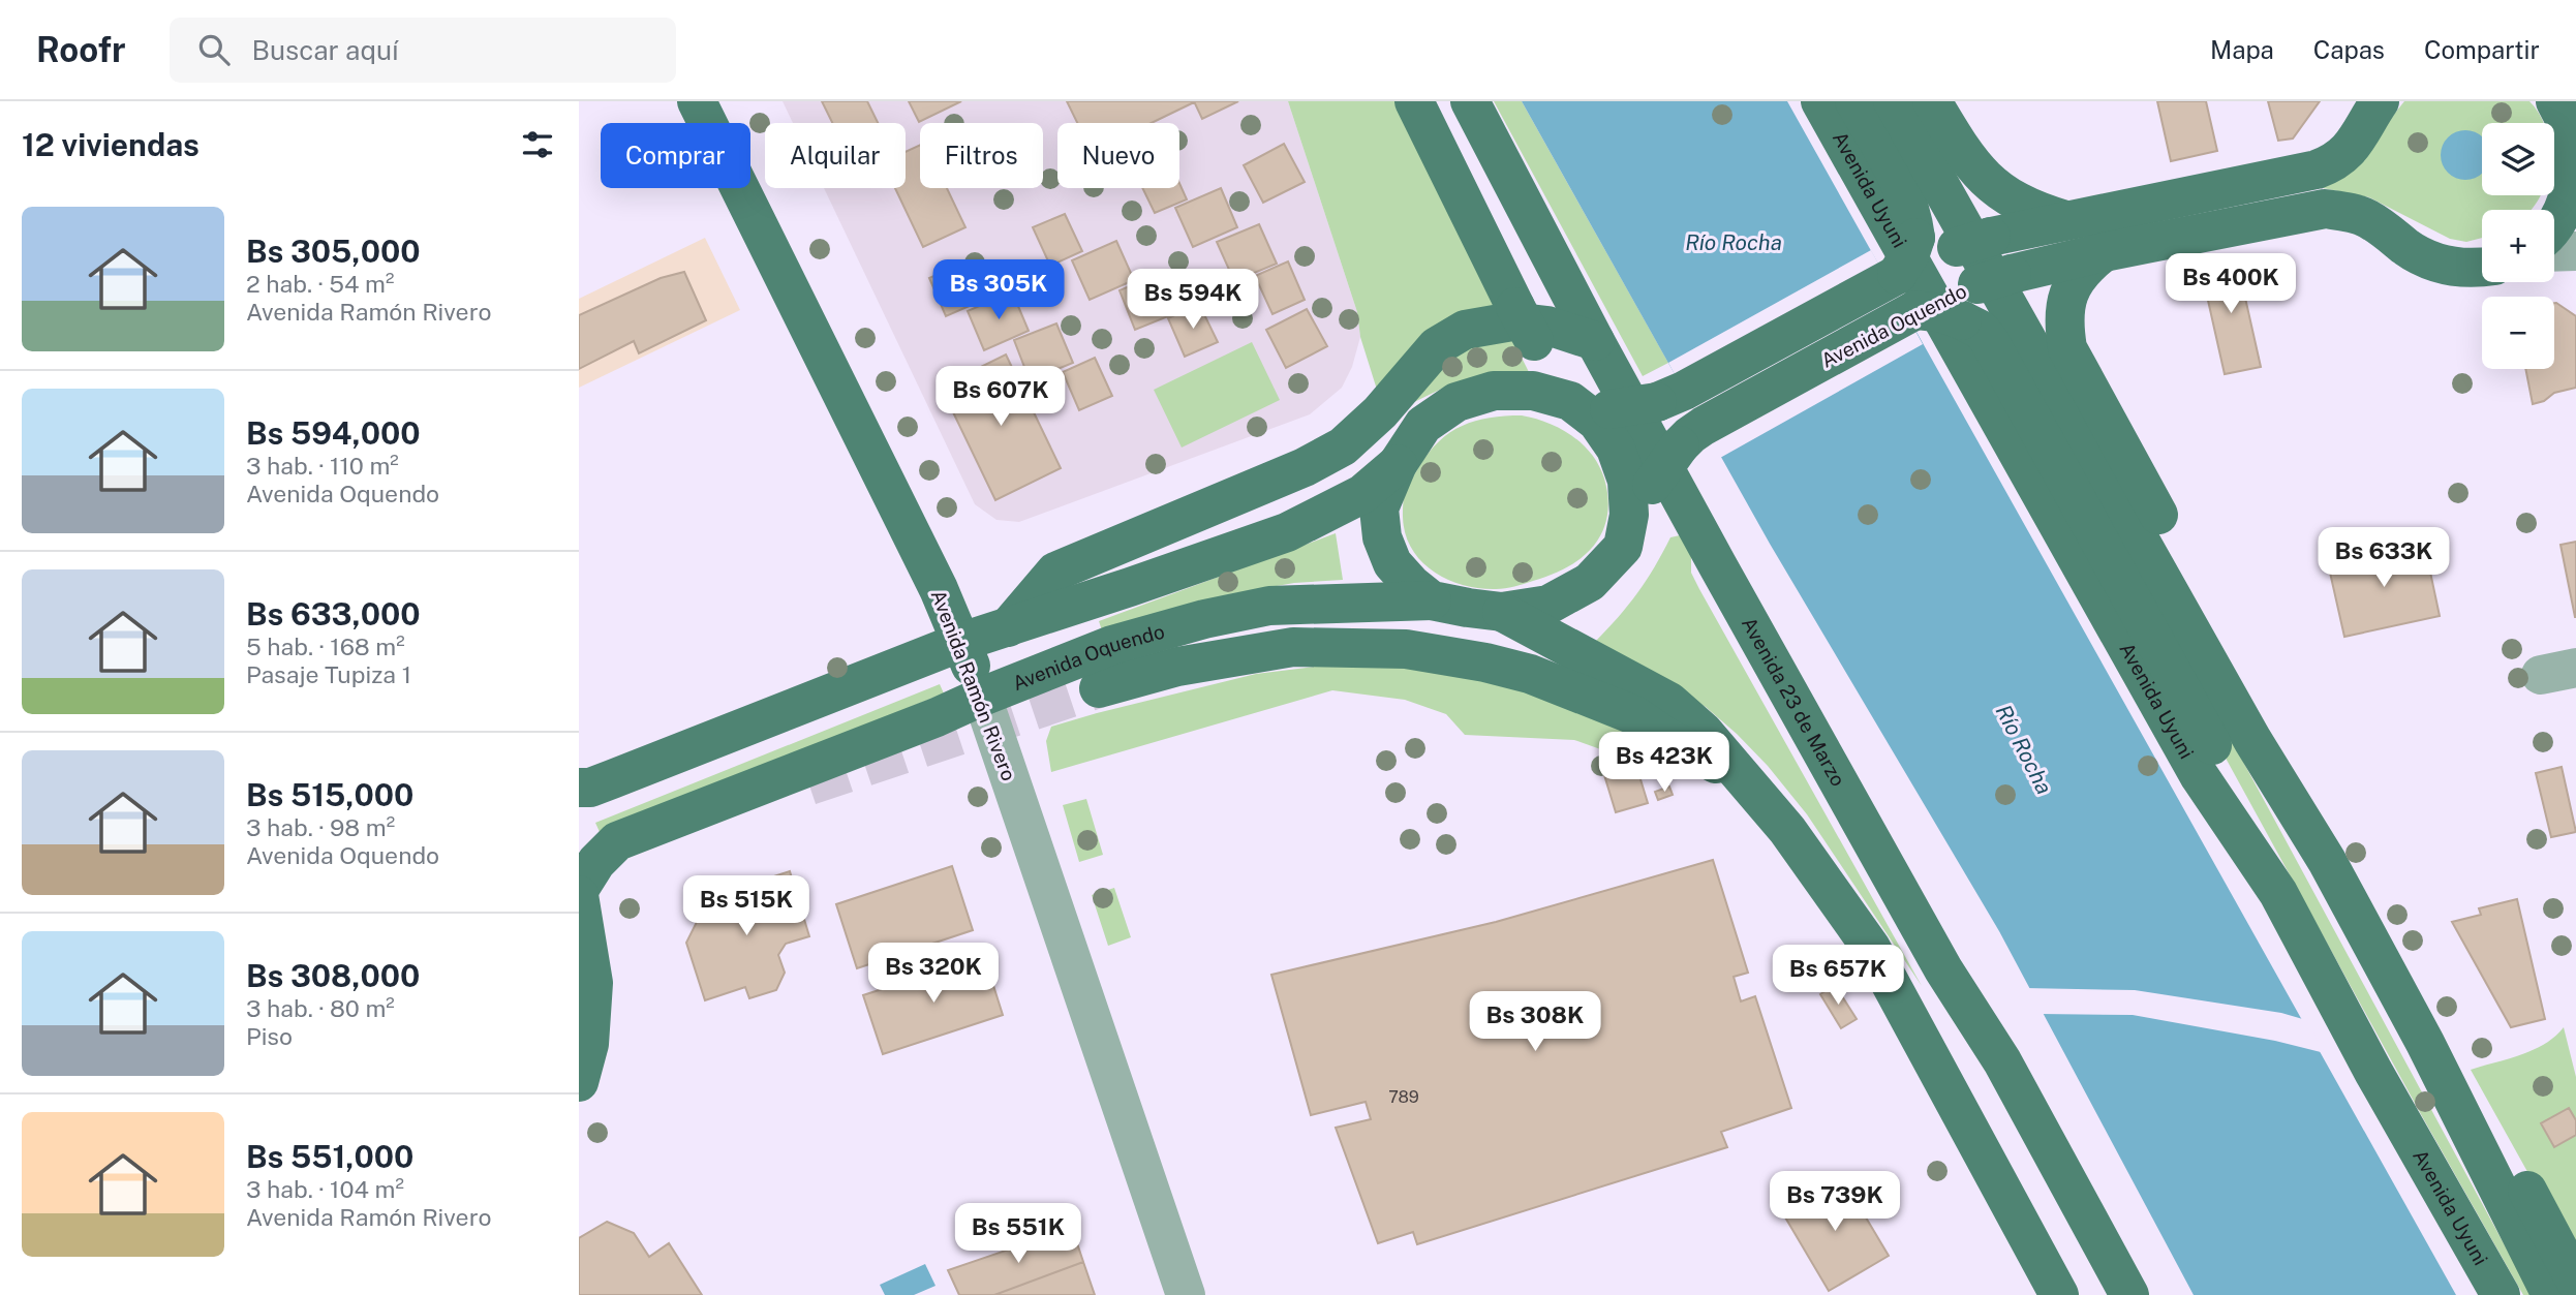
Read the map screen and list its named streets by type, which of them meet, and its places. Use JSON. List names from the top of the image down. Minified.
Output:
{"streets":{"main road":["Avenida Uyuni","Avenida Oquendo","Avenida Ramón Rivero","Avenida 23 de Marzo"]},"crossings":[["Avenida Oquendo","Avenida Ramón Rivero"]],"water":["Río Rocha"],"house_numbers":["789"],"page":{"header":"Roofr","search":"Buscar aquí","nav":["Mapa","Capas","Compartir"],"heading":"12 viviendas","map_buttons":["+","−"],"chip":["Comprar","Alquilar","Filtros","Nuevo"],"list":[{"name":"Bs 305,000","note":"2 hab. · 54 m² · Avenida Ramón Rivero"},{"name":"Bs 594,000","note":"3 hab. · 110 m² · Avenida Oquendo"},{"name":"Bs 633,000","note":"5 hab. · 168 m² · Pasaje Tupiza 1"},{"name":"Bs 515,000","note":"3 hab. · 98 m² · Avenida Oquendo"},{"name":"Bs 308,000","note":"3 hab. · 80 m² · Piso"},{"name":"Bs 551,000","note":"3 hab. · 104 m² · Avenida Ramón Rivero"}],"price":["Bs 400K","Bs 305K","Bs 594K","Bs 607K","Bs 633K","Bs 423K","Bs 515K","Bs 320K","Bs 657K","Bs 308K","Bs 739K","Bs 551K"]}}
